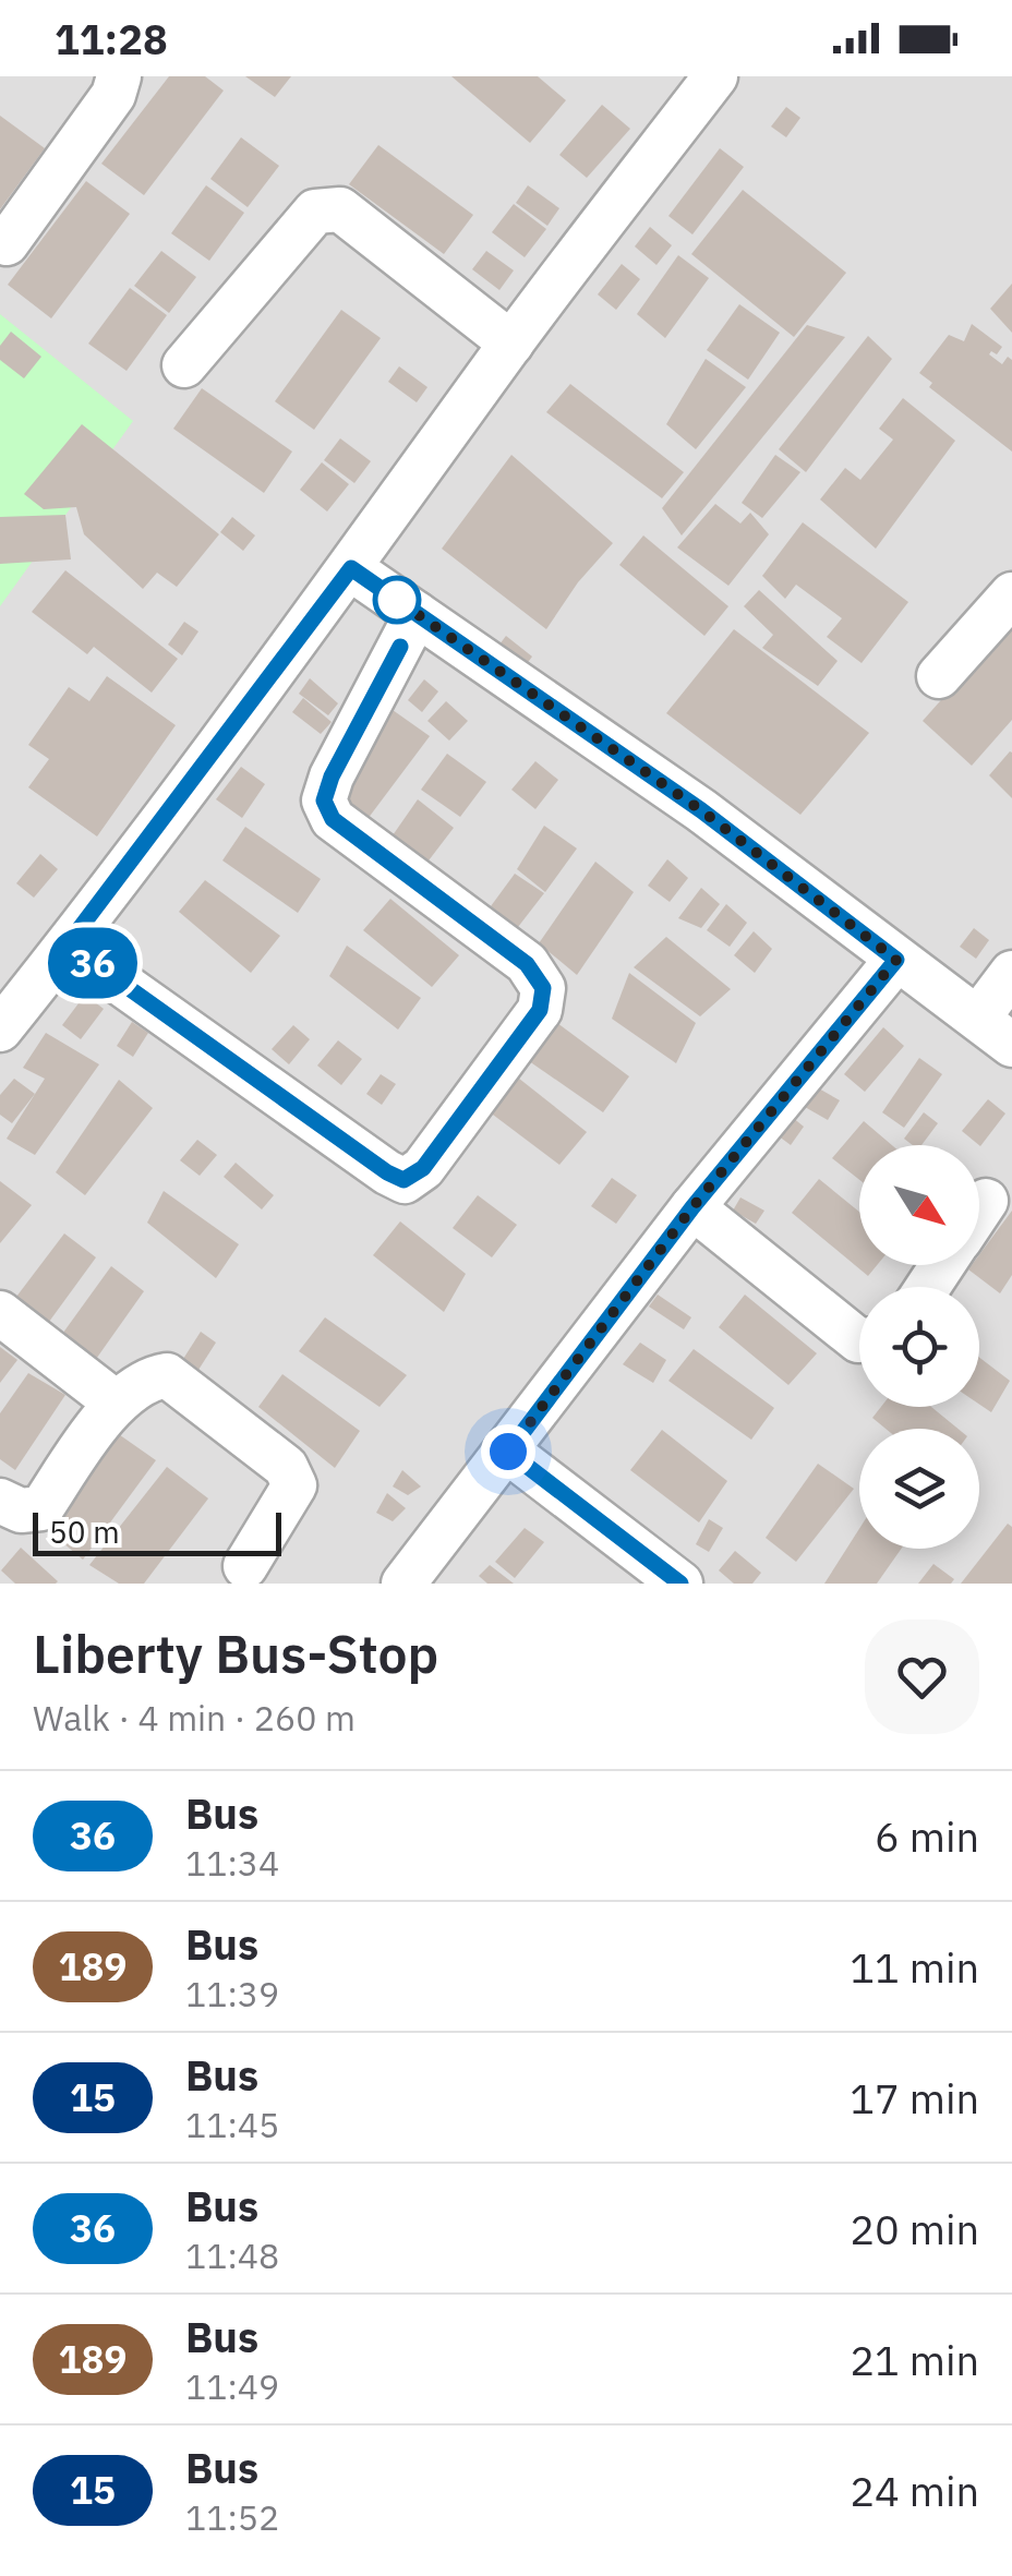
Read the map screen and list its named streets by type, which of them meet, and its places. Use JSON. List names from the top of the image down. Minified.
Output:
{"lines":["bus line 36"],"scale_bar":"50 m","north":"bottom right","page":{"status":"11:28","on_map":"36","scale":"50 m","heading":["Liberty Bus-Stop","Walk · 4 min · 260 m"],"list":[{"mark":"36","name":"Bus","note":"11:34","value":"6 min"},{"mark":"189","name":"Bus","note":"11:39","value":"11 min"},{"mark":"15","name":"Bus","note":"11:45","value":"17 min"},{"mark":"36","name":"Bus","note":"11:48","value":"20 min"},{"mark":"189","name":"Bus","note":"11:49","value":"21 min"},{"mark":"15","name":"Bus","note":"11:52","value":"24 min"}]}}
